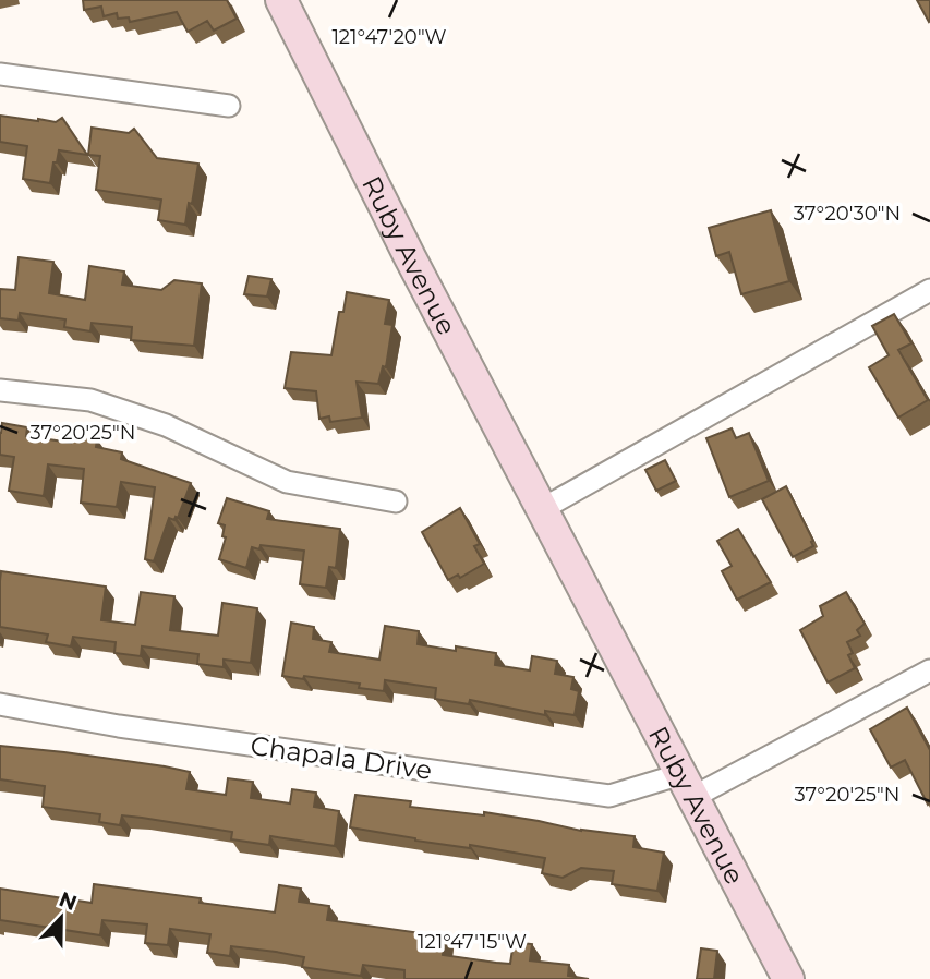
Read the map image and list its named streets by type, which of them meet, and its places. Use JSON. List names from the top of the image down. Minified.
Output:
{"streets":{"street":["Ruby Avenue","Chapala Drive"]},"crossings":[["Ruby Avenue","Chapala Drive"]],"north":"top","coordinates":["121°47'20\"W","37°20'30\"N","37°20'25\"N","121°47'15\"W"]}
